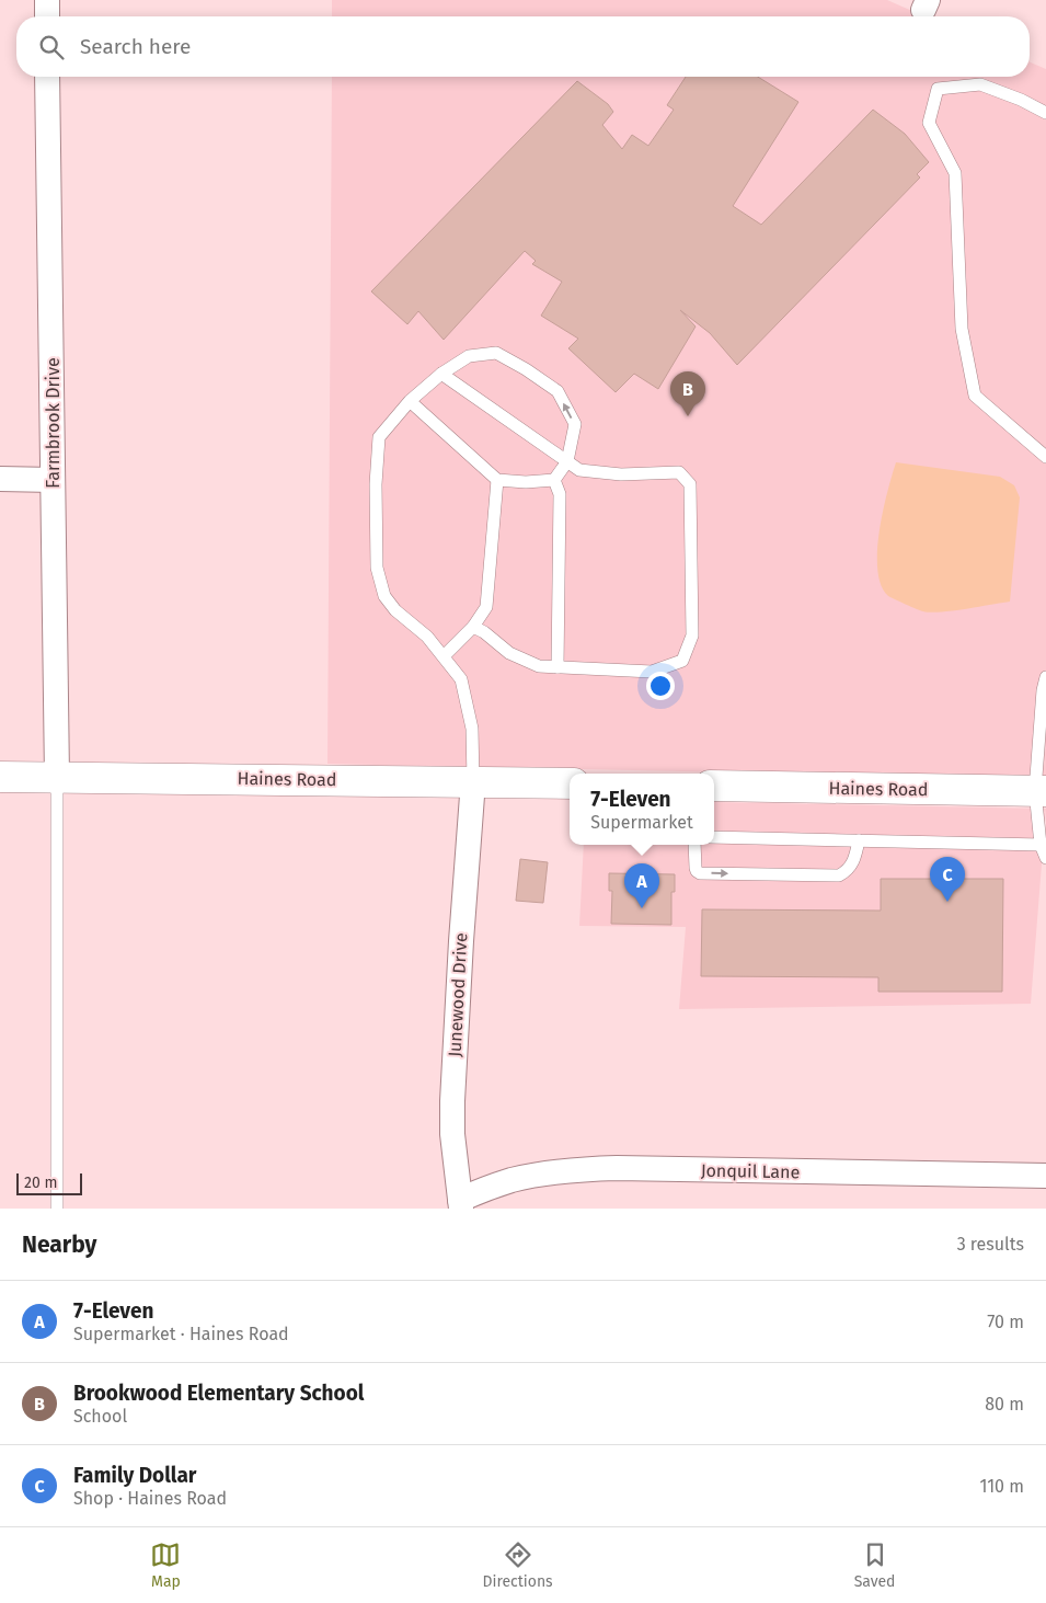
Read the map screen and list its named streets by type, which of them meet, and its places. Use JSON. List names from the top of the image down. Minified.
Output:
{"streets":{"street":["Farmbrook Drive","Haines Road","Junewood Drive","Jonquil Lane"]},"crossings":[["Farmbrook Drive","Haines Road"],["Haines Road","Junewood Drive"],["Junewood Drive","Jonquil Lane"]],"scale_bar":"20 m","page":{"search":"Search here","pins":["B","C","A"],"popup":["7-Eleven","Supermarket"],"scale":"20 m","heading":["Nearby","3 results"],"list":[{"mark":"A","name":"7-Eleven","note":"Supermarket · Haines Road","value":"70 m"},{"mark":"B","name":"Brookwood Elementary School","note":"School","value":"80 m"},{"mark":"C","name":"Family Dollar","note":"Shop · Haines Road","value":"110 m"}],"nav":["Map","Directions","Saved"]}}
